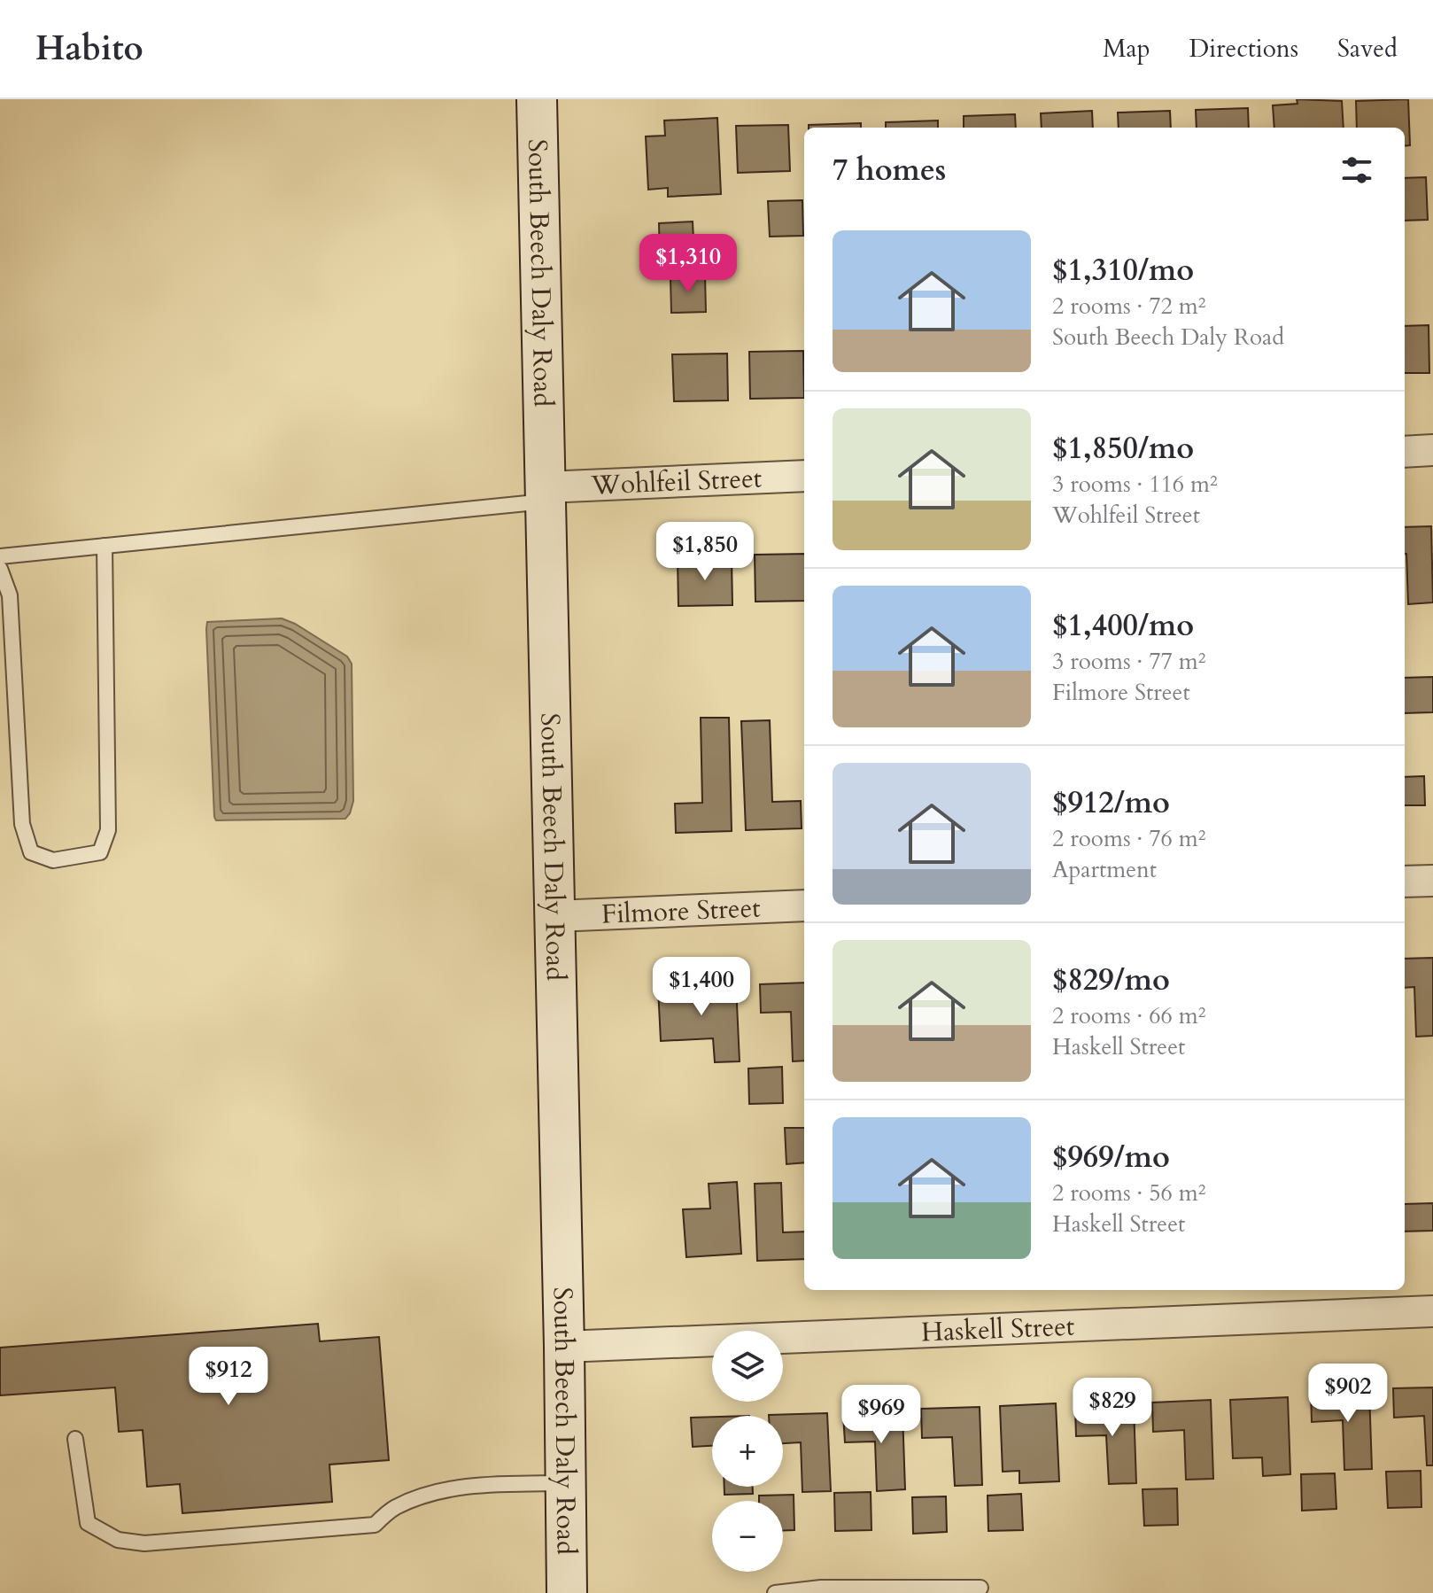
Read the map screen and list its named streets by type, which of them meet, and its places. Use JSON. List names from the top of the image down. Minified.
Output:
{"streets":{"street":["South Beech Daly Road","Wohlfeil Street","Filmore Street","Haskell Street"]},"crossings":[["South Beech Daly Road","Wohlfeil Street"],["South Beech Daly Road","Filmore Street"],["South Beech Daly Road","Haskell Street"]],"page":{"header":"Habito","nav":["Map","Directions","Saved"],"heading":"7 homes","list":[{"name":"$1,310/mo","note":"2 rooms · 72 m² · South Beech Daly Road"},{"name":"$1,850/mo","note":"3 rooms · 116 m² · Wohlfeil Street"},{"name":"$1,400/mo","note":"3 rooms · 77 m² · Filmore Street"},{"name":"$912/mo","note":"2 rooms · 76 m² · Apartment"},{"name":"$829/mo","note":"2 rooms · 66 m² · Haskell Street"},{"name":"$969/mo","note":"2 rooms · 56 m² · Haskell Street"}],"price":["$1,310","$1,850","$1,400","$912","$902","$829","$969"],"map_buttons":["+","−"]}}
